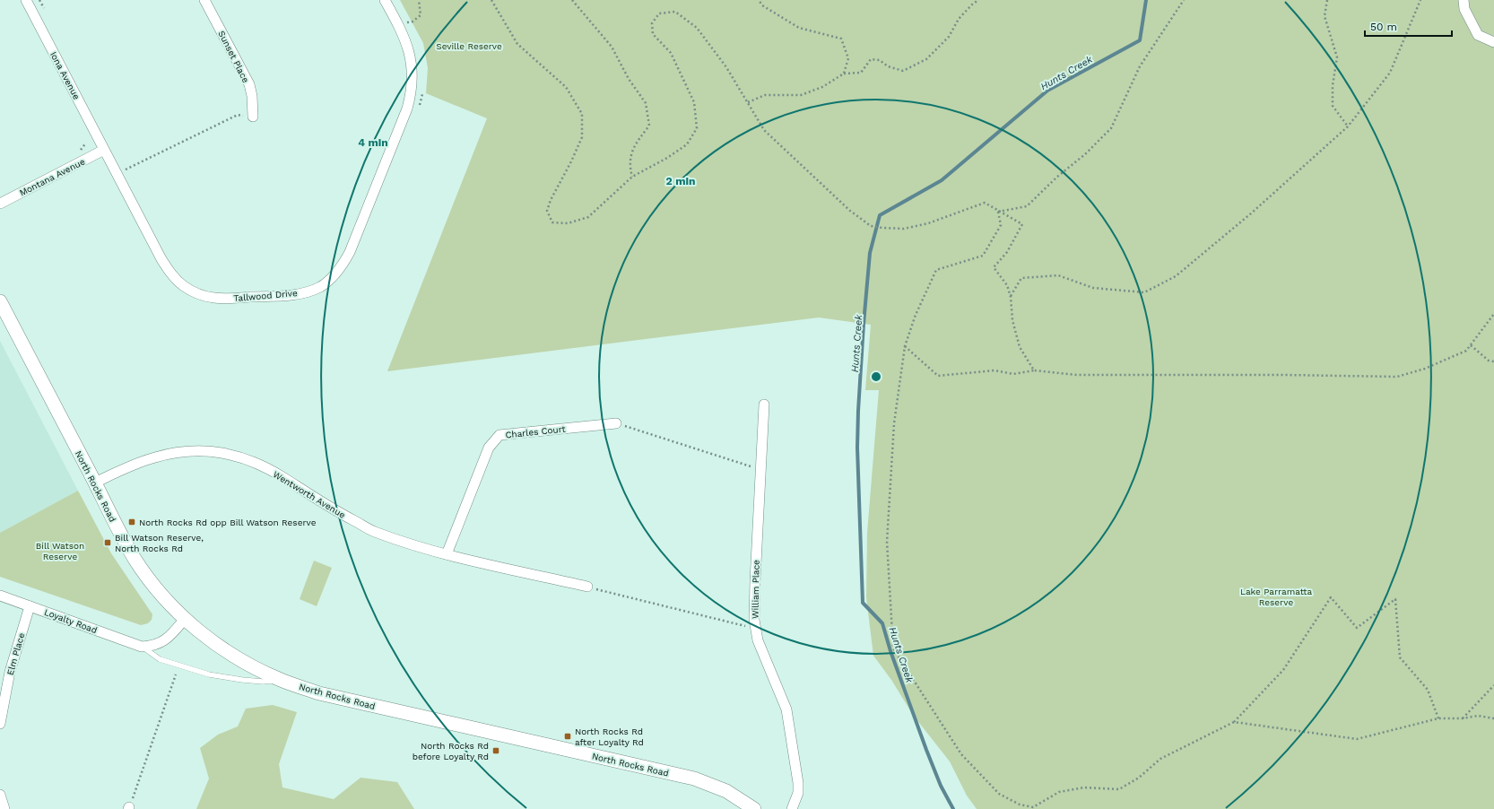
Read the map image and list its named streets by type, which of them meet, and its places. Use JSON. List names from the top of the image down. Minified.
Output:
{"streets":{"main road":["North Rocks Road"],"street":["Sunset Place","Iona Avenue","Montana Avenue","Tallwood Drive","Charles Court","Wentworth Avenue","William Place","Loyalty Road","Elm Place"]},"crossings":[["Iona Avenue","Montana Avenue"],["Iona Avenue","Tallwood Drive"],["Montana Avenue","Tallwood Drive"],["Charles Court","Wentworth Avenue"],["North Rocks Road","Wentworth Avenue"],["North Rocks Road","Loyalty Road"],["Loyalty Road","Elm Place"]],"water":["Hunts Creek"],"parks":["Seville Reserve","Bill Watson Reserve","Lake Parramatta Reserve"],"places":{"transit":["North Rocks Rd opp Bill Watson Reserve","Bill Watson Reserve, North Rocks Rd","North Rocks Rd after Loyalty Rd","North Rocks Rd before Loyalty Rd"]},"scale_bar":"50 m","rings":["4 min","2 min"]}
